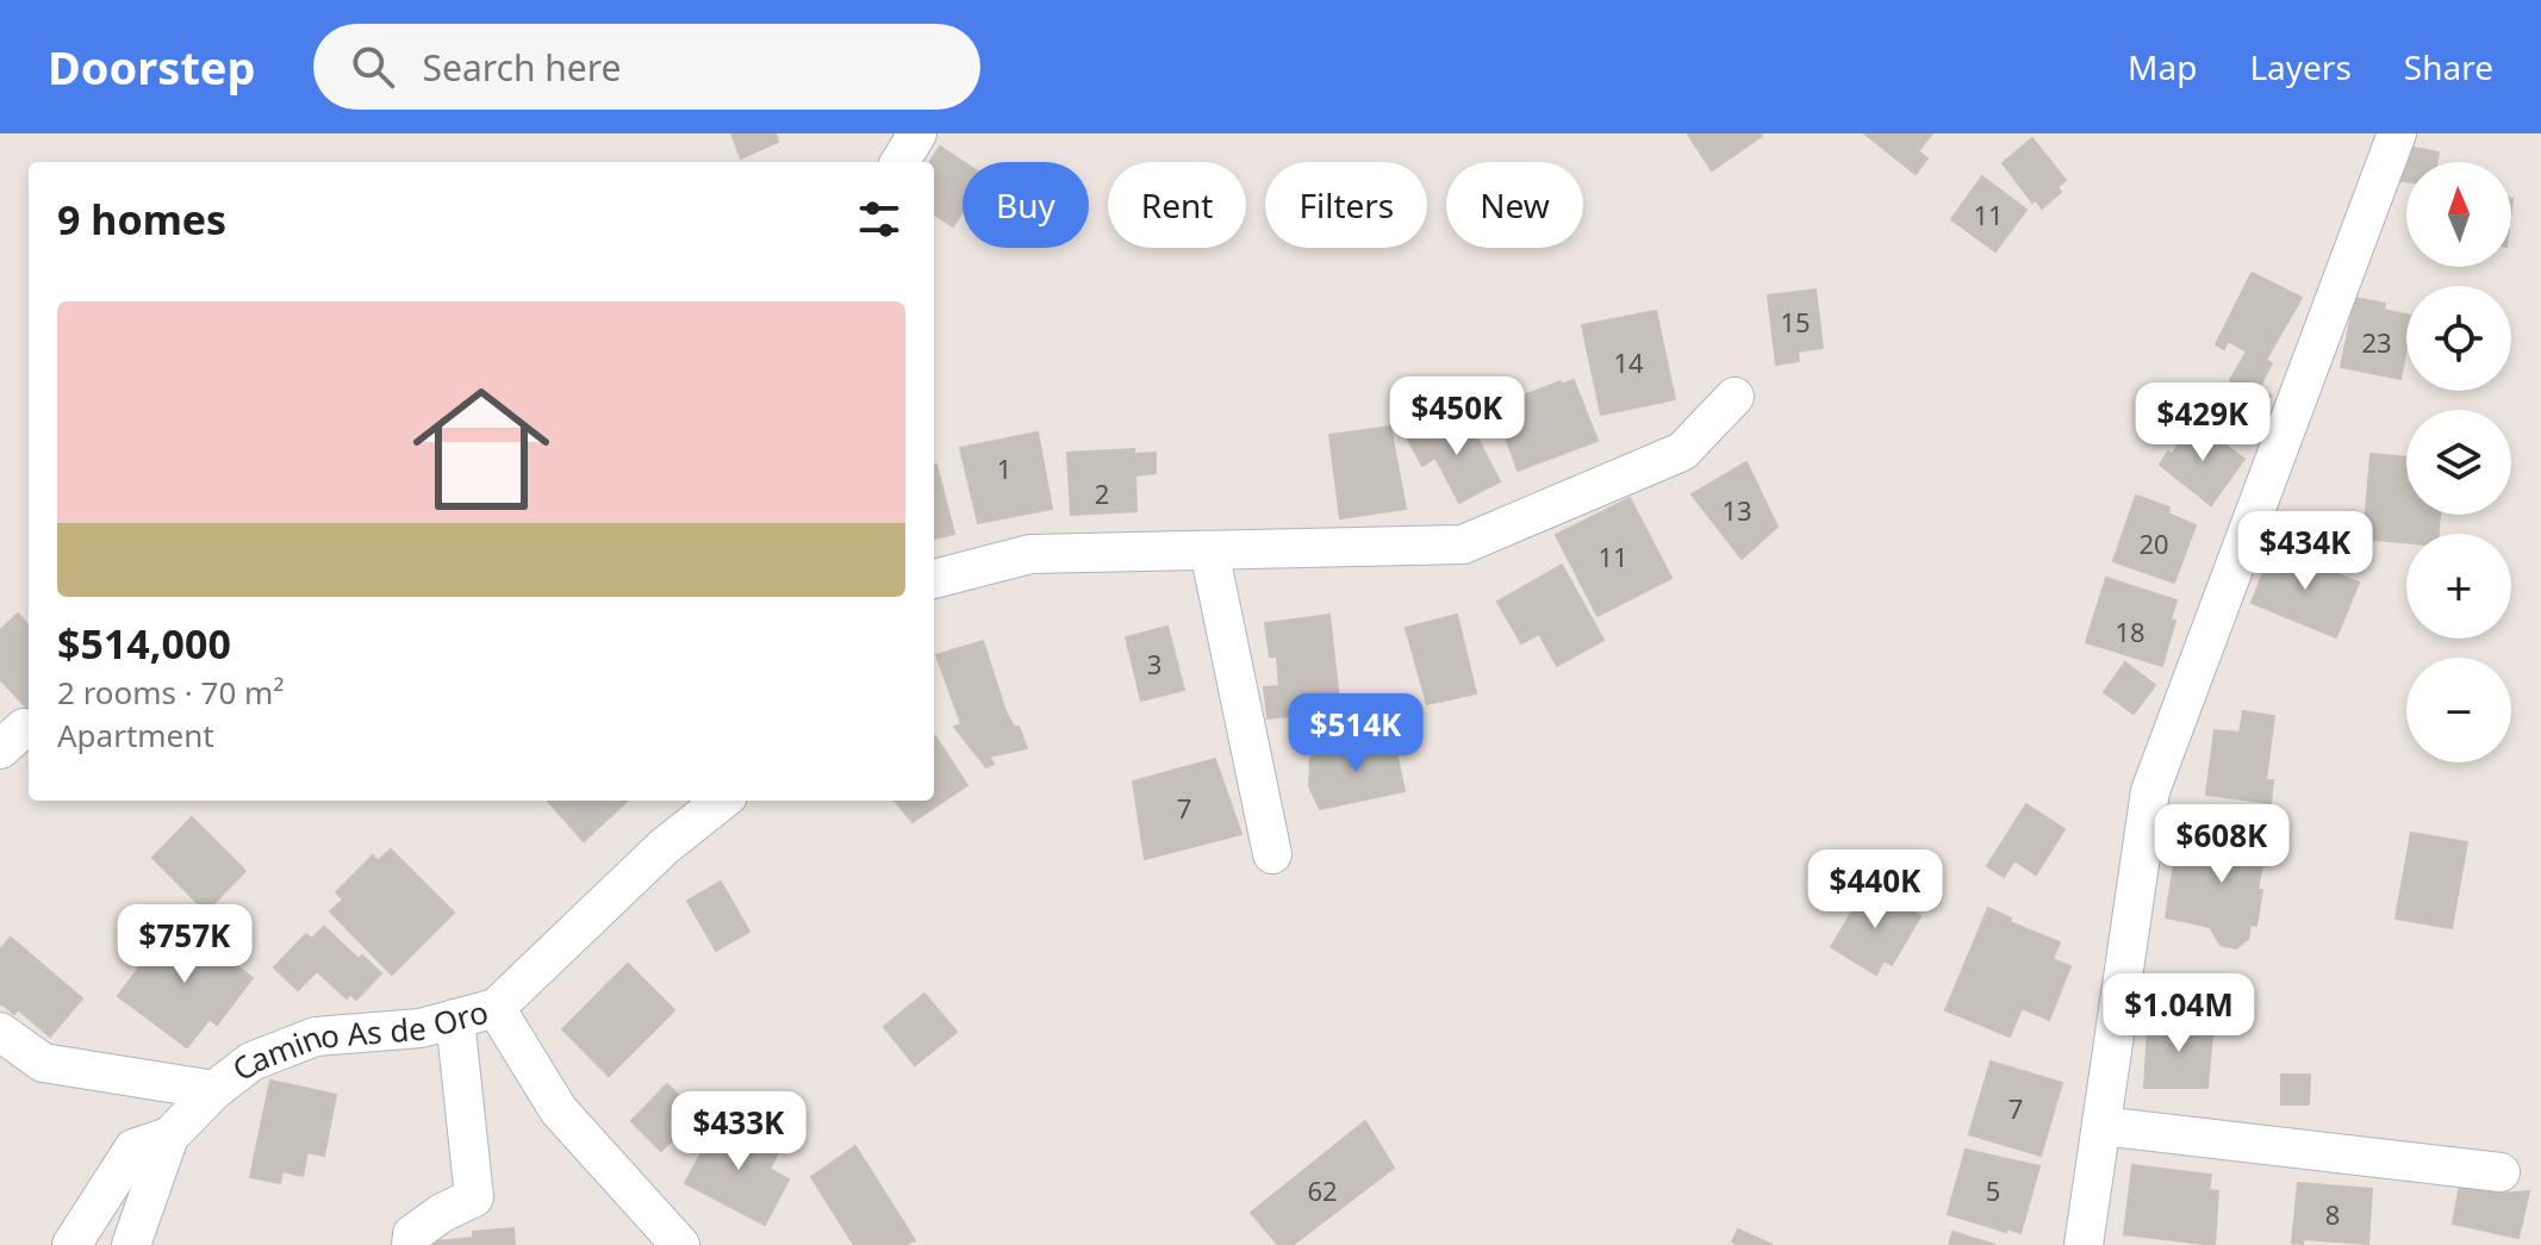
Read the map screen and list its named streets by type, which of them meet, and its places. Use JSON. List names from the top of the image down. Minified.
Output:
{"streets":{"street":["Camino As de Oro"]},"house_numbers":["11","15","23","14","1","2","13","20","11","18","3","7","7","62","5","8"],"north":"top","page":{"header":"Doorstep","search":"Search here","nav":["Map","Layers","Share"],"map_buttons":["+","−"],"chip":["Buy","Rent","Filters","New"],"heading":"9 homes","list":[{"name":"$514,000","note":"2 rooms · 70 m² · Apartment"}],"price":["$450K","$429K","$434K","$514K","$608K","$440K","$757K","$1.04M","$433K"]}}
